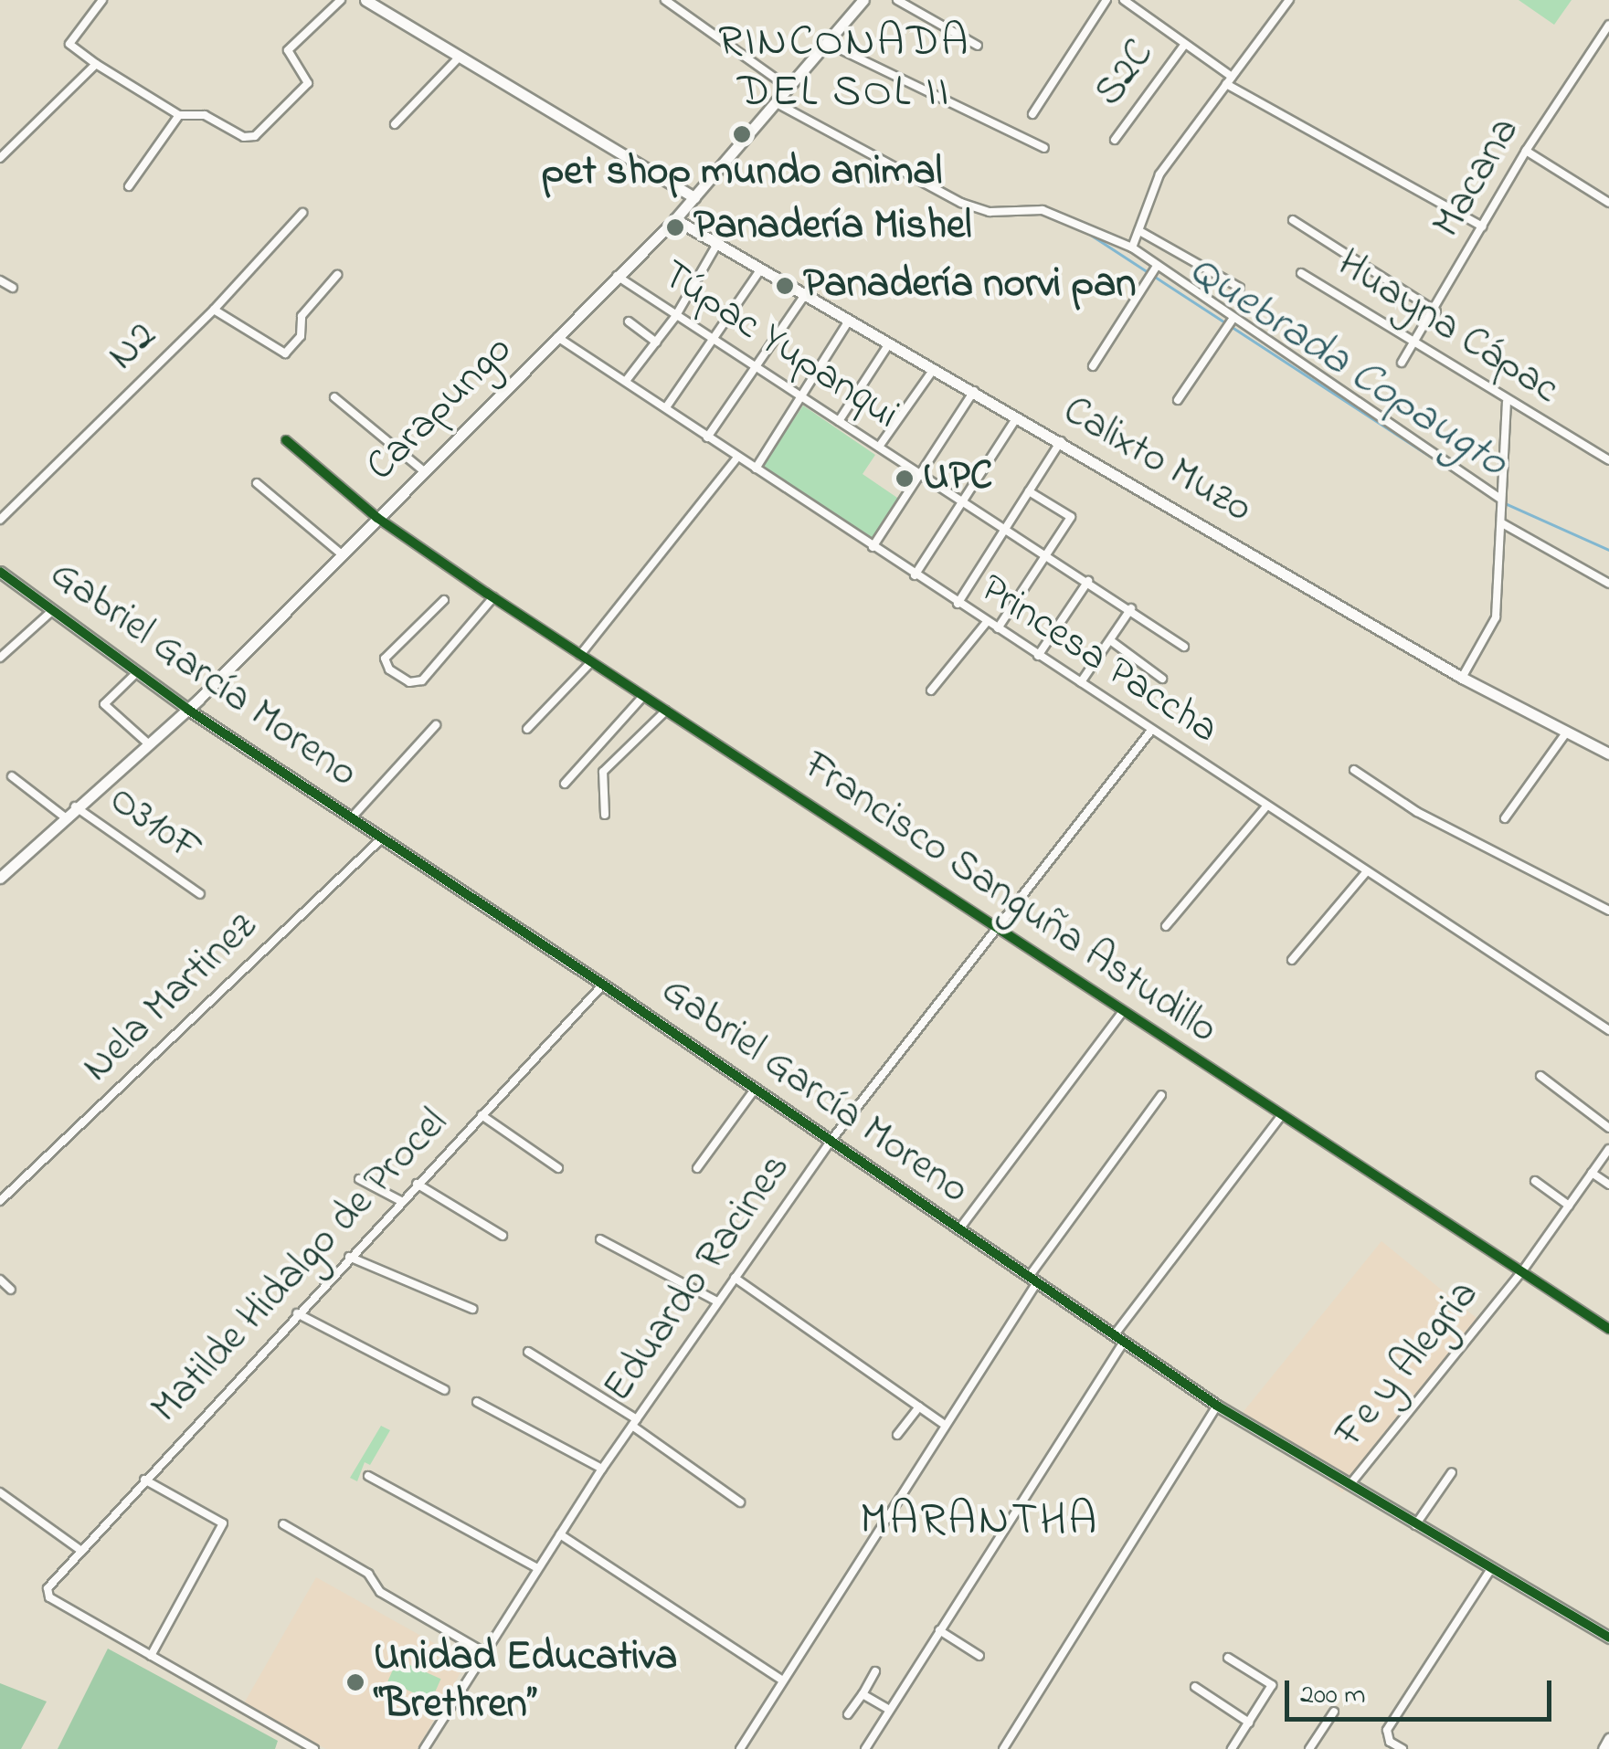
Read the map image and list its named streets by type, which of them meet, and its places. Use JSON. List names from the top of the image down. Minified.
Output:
{"streets":{"street":["S2C","Macana","Huayna Cápac","Túpac Yupanqui","N2","Carapungo","Calixto Muzo","Princesa Paccha","Gabriel García Moreno","O310F","Francisco Sanguña Astudillo","Nela Martinez","Matilde Hidalgo de Procel","Eduardo Racines","Fe y Alegria"]},"crossings":[["Macana","Huayna Cápac"],["Túpac Yupanqui","Carapungo"],["Carapungo","Calixto Muzo"],["Carapungo","Princesa Paccha"],["Carapungo","Gabriel García Moreno"],["Carapungo","O310F"],["Carapungo","Francisco Sanguña Astudillo"],["Princesa Paccha","Eduardo Racines"],["Gabriel García Moreno","Nela Martinez"],["Gabriel García Moreno","Matilde Hidalgo de Procel"],["Gabriel García Moreno","Eduardo Racines"],["Gabriel García Moreno","Fe y Alegria"],["Francisco Sanguña Astudillo","Eduardo Racines"],["Francisco Sanguña Astudillo","Fe y Alegria"]],"districts":["RINCONADA DEL SOL II","MARANTHA"],"water":["Quebrada Copaugto"],"places":["pet shop mundo animal","Panadería Mishel","Panadería norvi pan","UPC","Unidad Educativa “Brethren”"],"scale_bar":"200 m"}
